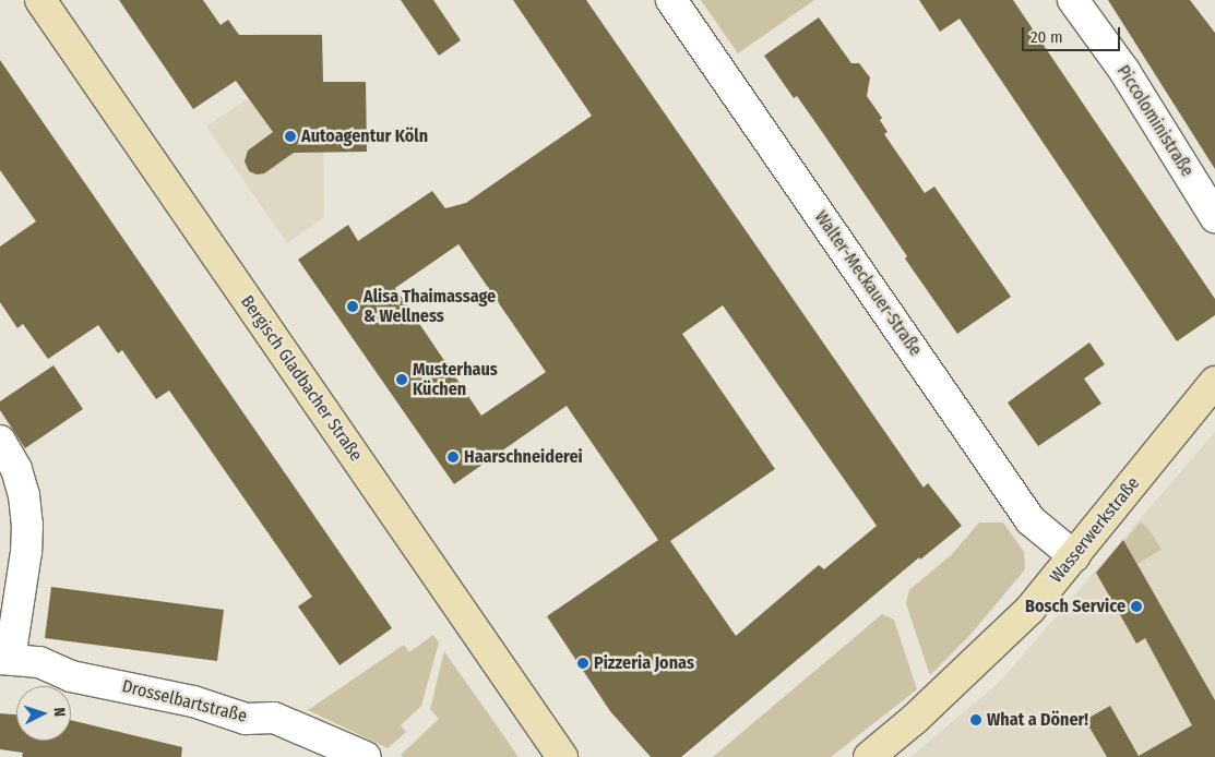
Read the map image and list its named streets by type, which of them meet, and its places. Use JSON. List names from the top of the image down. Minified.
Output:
{"streets":{"main road":["Bergisch Gladbacher Straße","Wasserwerkstraße"],"street":["Piccoloministraße","Walter-Meckauer-Straße","Drosselbartstraße"]},"crossings":[["Walter-Meckauer-Straße","Wasserwerkstraße"]],"places":["Autoagentur Köln","Alisa Thaimassage & Wellness","Musterhaus Küchen","Haarschneiderei","Bosch Service","Pizzeria Jonas","What a Döner!"],"scale_bar":"20 m","north":"right"}
